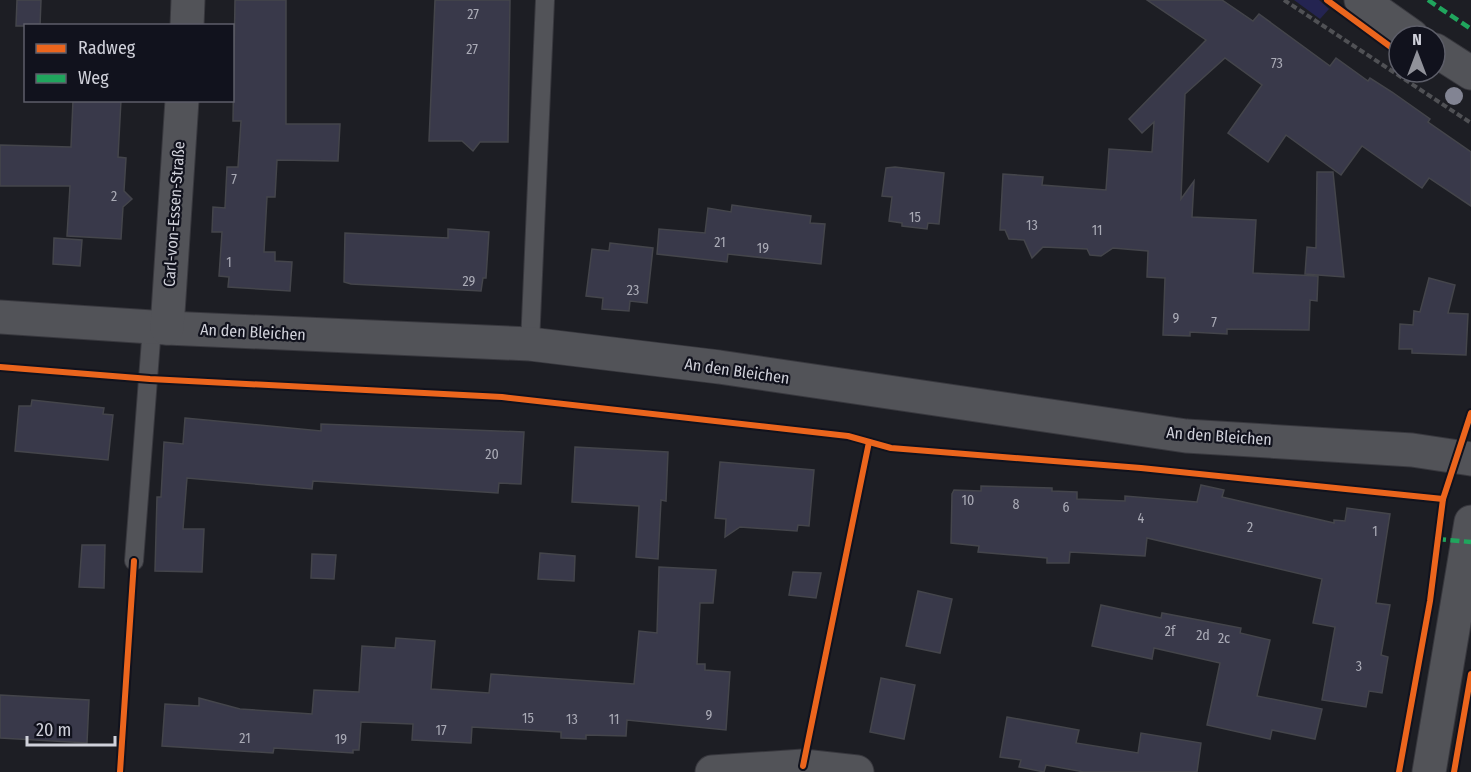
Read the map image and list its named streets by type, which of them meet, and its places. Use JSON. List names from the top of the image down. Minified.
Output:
{"streets":{"street":["Carl-von-Essen-Straße","An den Bleichen"]},"crossings":[["Carl-von-Essen-Straße","An den Bleichen"]],"house_numbers":["27","27","73","7","2","15","13","11","21","19","1","29","23","9","7","20","10","8","6","4","2","1","2f","2d","2c","3","9","15","13","11","17","21","19"],"legend":["Radweg","Weg"],"scale_bar":"20 m","north":"top"}
